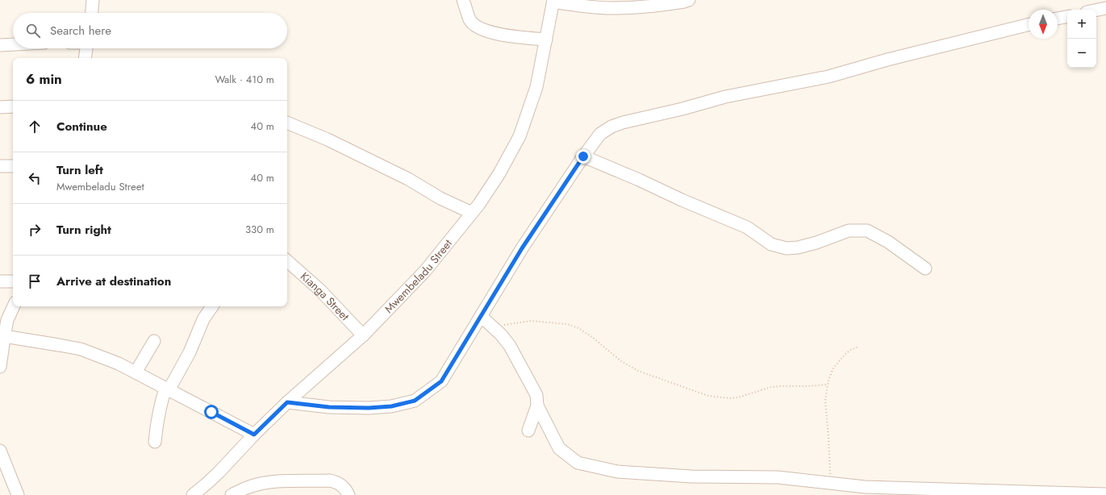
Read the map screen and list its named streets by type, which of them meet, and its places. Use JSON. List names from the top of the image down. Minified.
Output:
{"streets":{"street":["Mwembeladu Street","Kianga Street"]},"crossings":[["Mwembeladu Street","Kianga Street"]],"north":"bottom","page":{"map_buttons":["+","−"],"search":"Search here","heading":["6 min","Walk · 410 m"],"list":[["Continue","40 m"],["Turn left","Mwembeladu Street","40 m"],["Turn right","330 m"],"Arrive at destination"]}}
